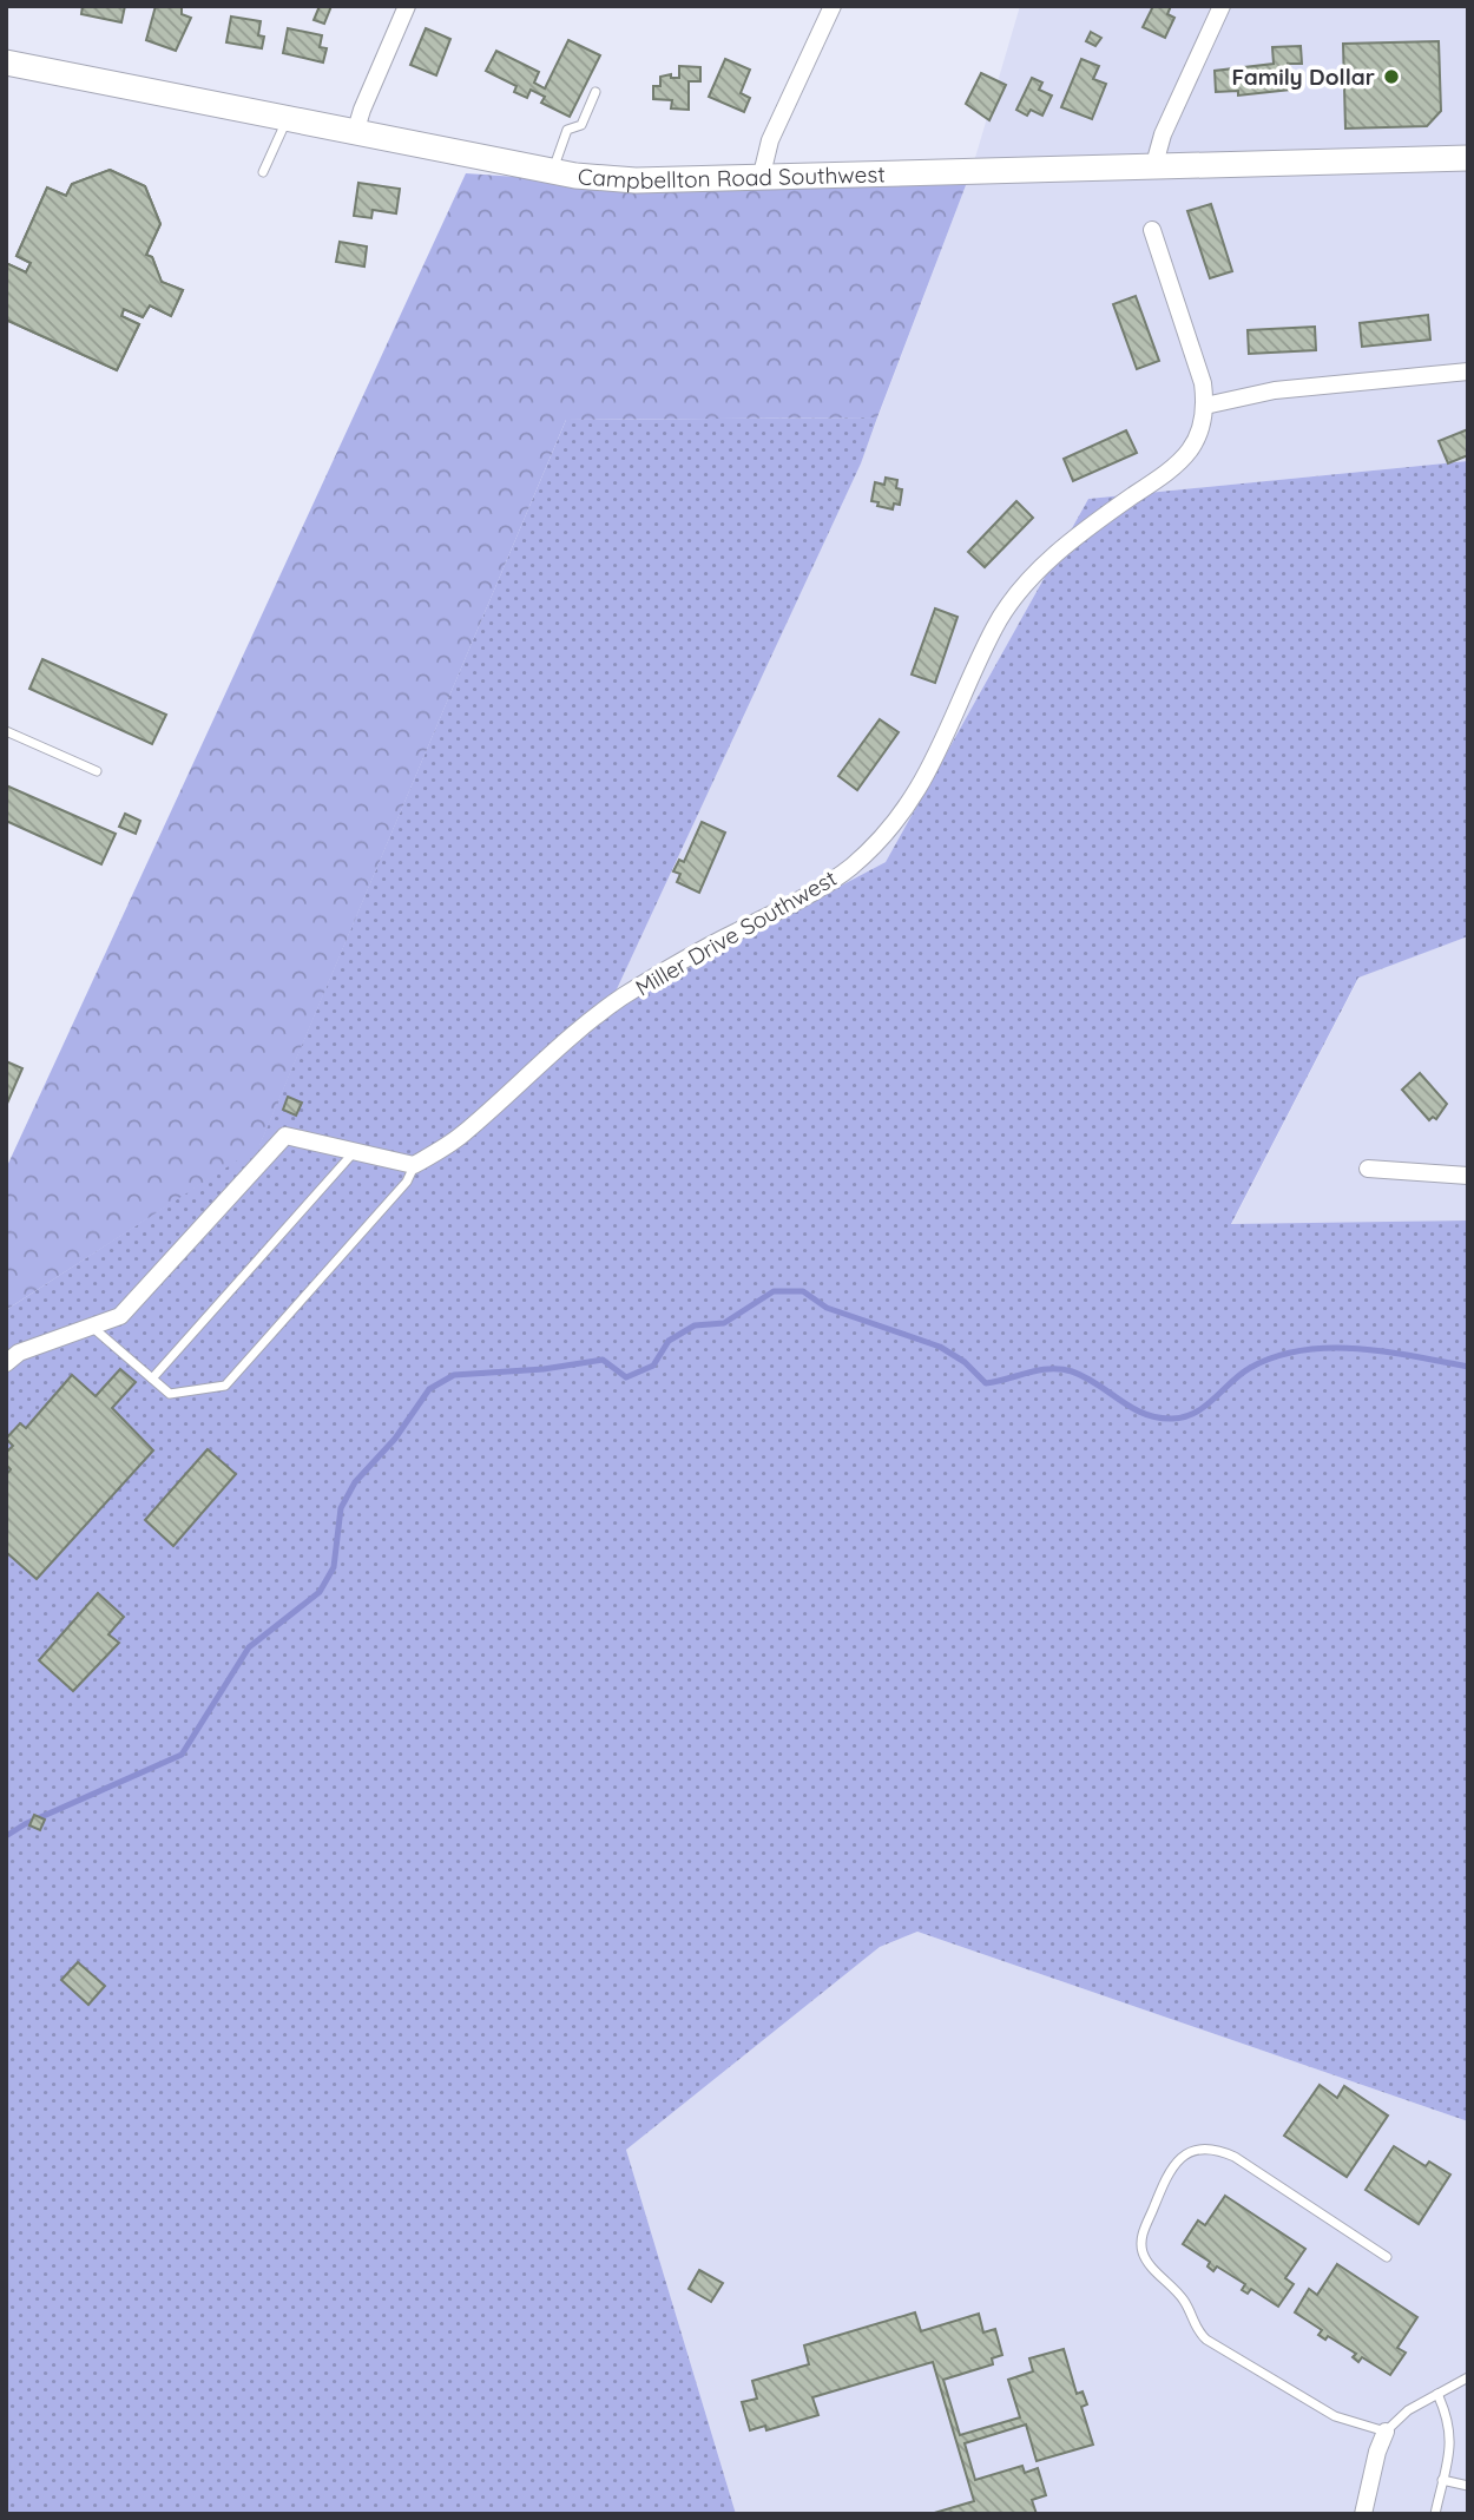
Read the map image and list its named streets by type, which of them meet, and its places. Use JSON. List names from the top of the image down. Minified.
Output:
{"streets":{"main road":["Campbellton Road Southwest"],"street":["Miller Drive Southwest"]},"places":["Family Dollar"]}
